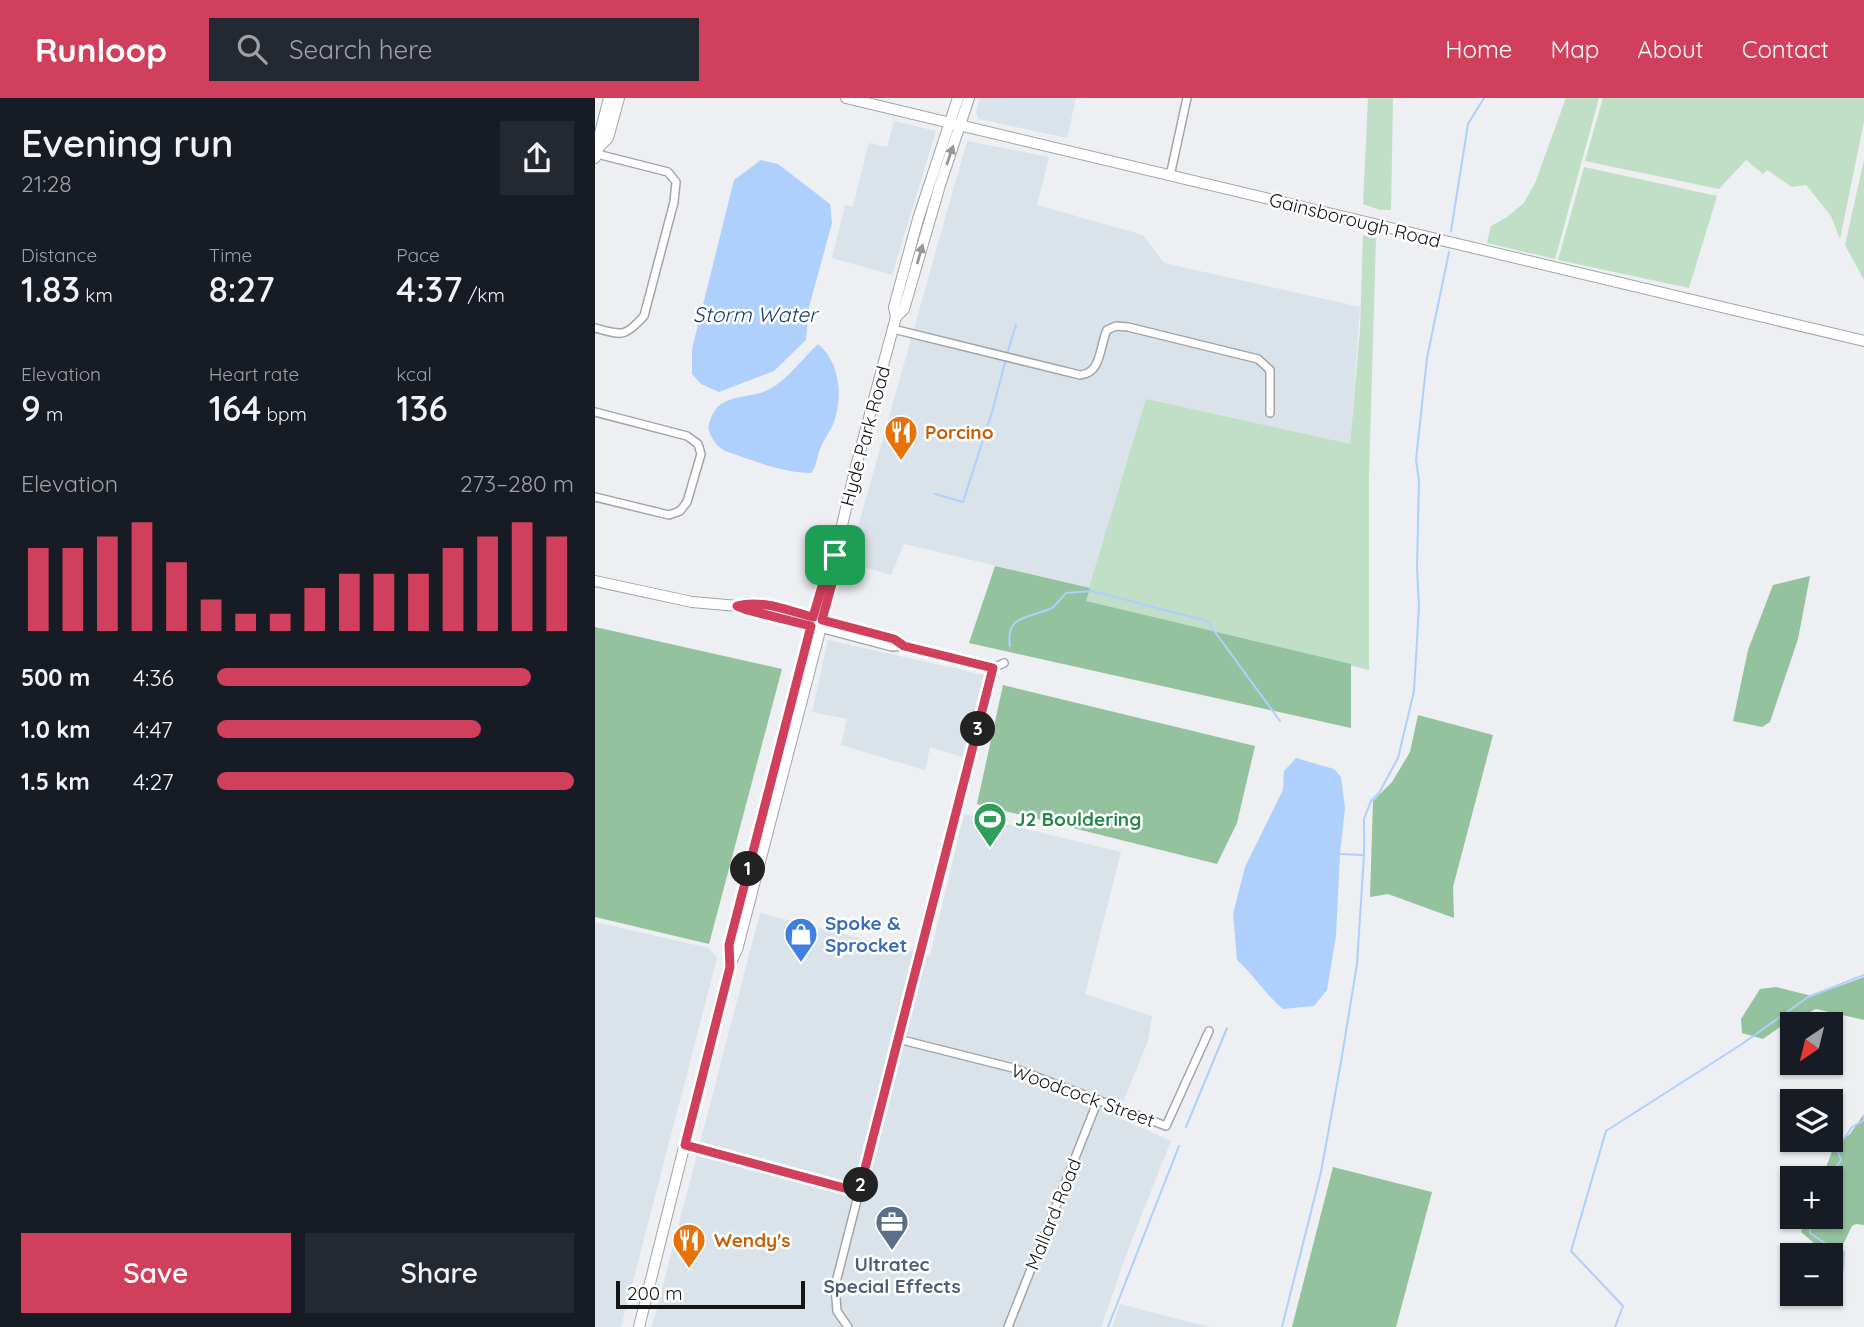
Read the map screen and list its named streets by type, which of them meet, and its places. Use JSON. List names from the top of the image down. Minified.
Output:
{"streets":{"main road":["Gainsborough Road","Hyde Park Road"],"street":["Woodcock Street","Mallard Road"]},"crossings":[["Gainsborough Road","Hyde Park Road"],["Woodcock Street","Mallard Road"]],"water":["Storm Water"],"places":{"restaurant":["Porcino","Wendy's"],"sports":["J2 Bouldering"],"shop":["Spoke & Sprocket"],"office":["Ultratec Special Effects"]},"scale_bar":"200 m","north":"bottom left","page":{"header":"Runloop","search":"Search here","nav":["Home","Map","About","Contact"],"heading":["Evening run","21:28"],"stats":[["Distance","1.83 km"],["Time","8:27"],["Pace","4:37 /km"],["Elevation","9 m"],["Heart rate","164 bpm"],["kcal","136"]],"chart":["Elevation","273–280 m"],"list":[{"name":"500 m","note":"4:36"},{"name":"1.0 km","note":"4:47"},{"name":"1.5 km","note":"4:27"}],"pins":["3","1","2"],"map_buttons":["+","−"],"buttons":["Save","Share"],"scale":"200 m"}}
